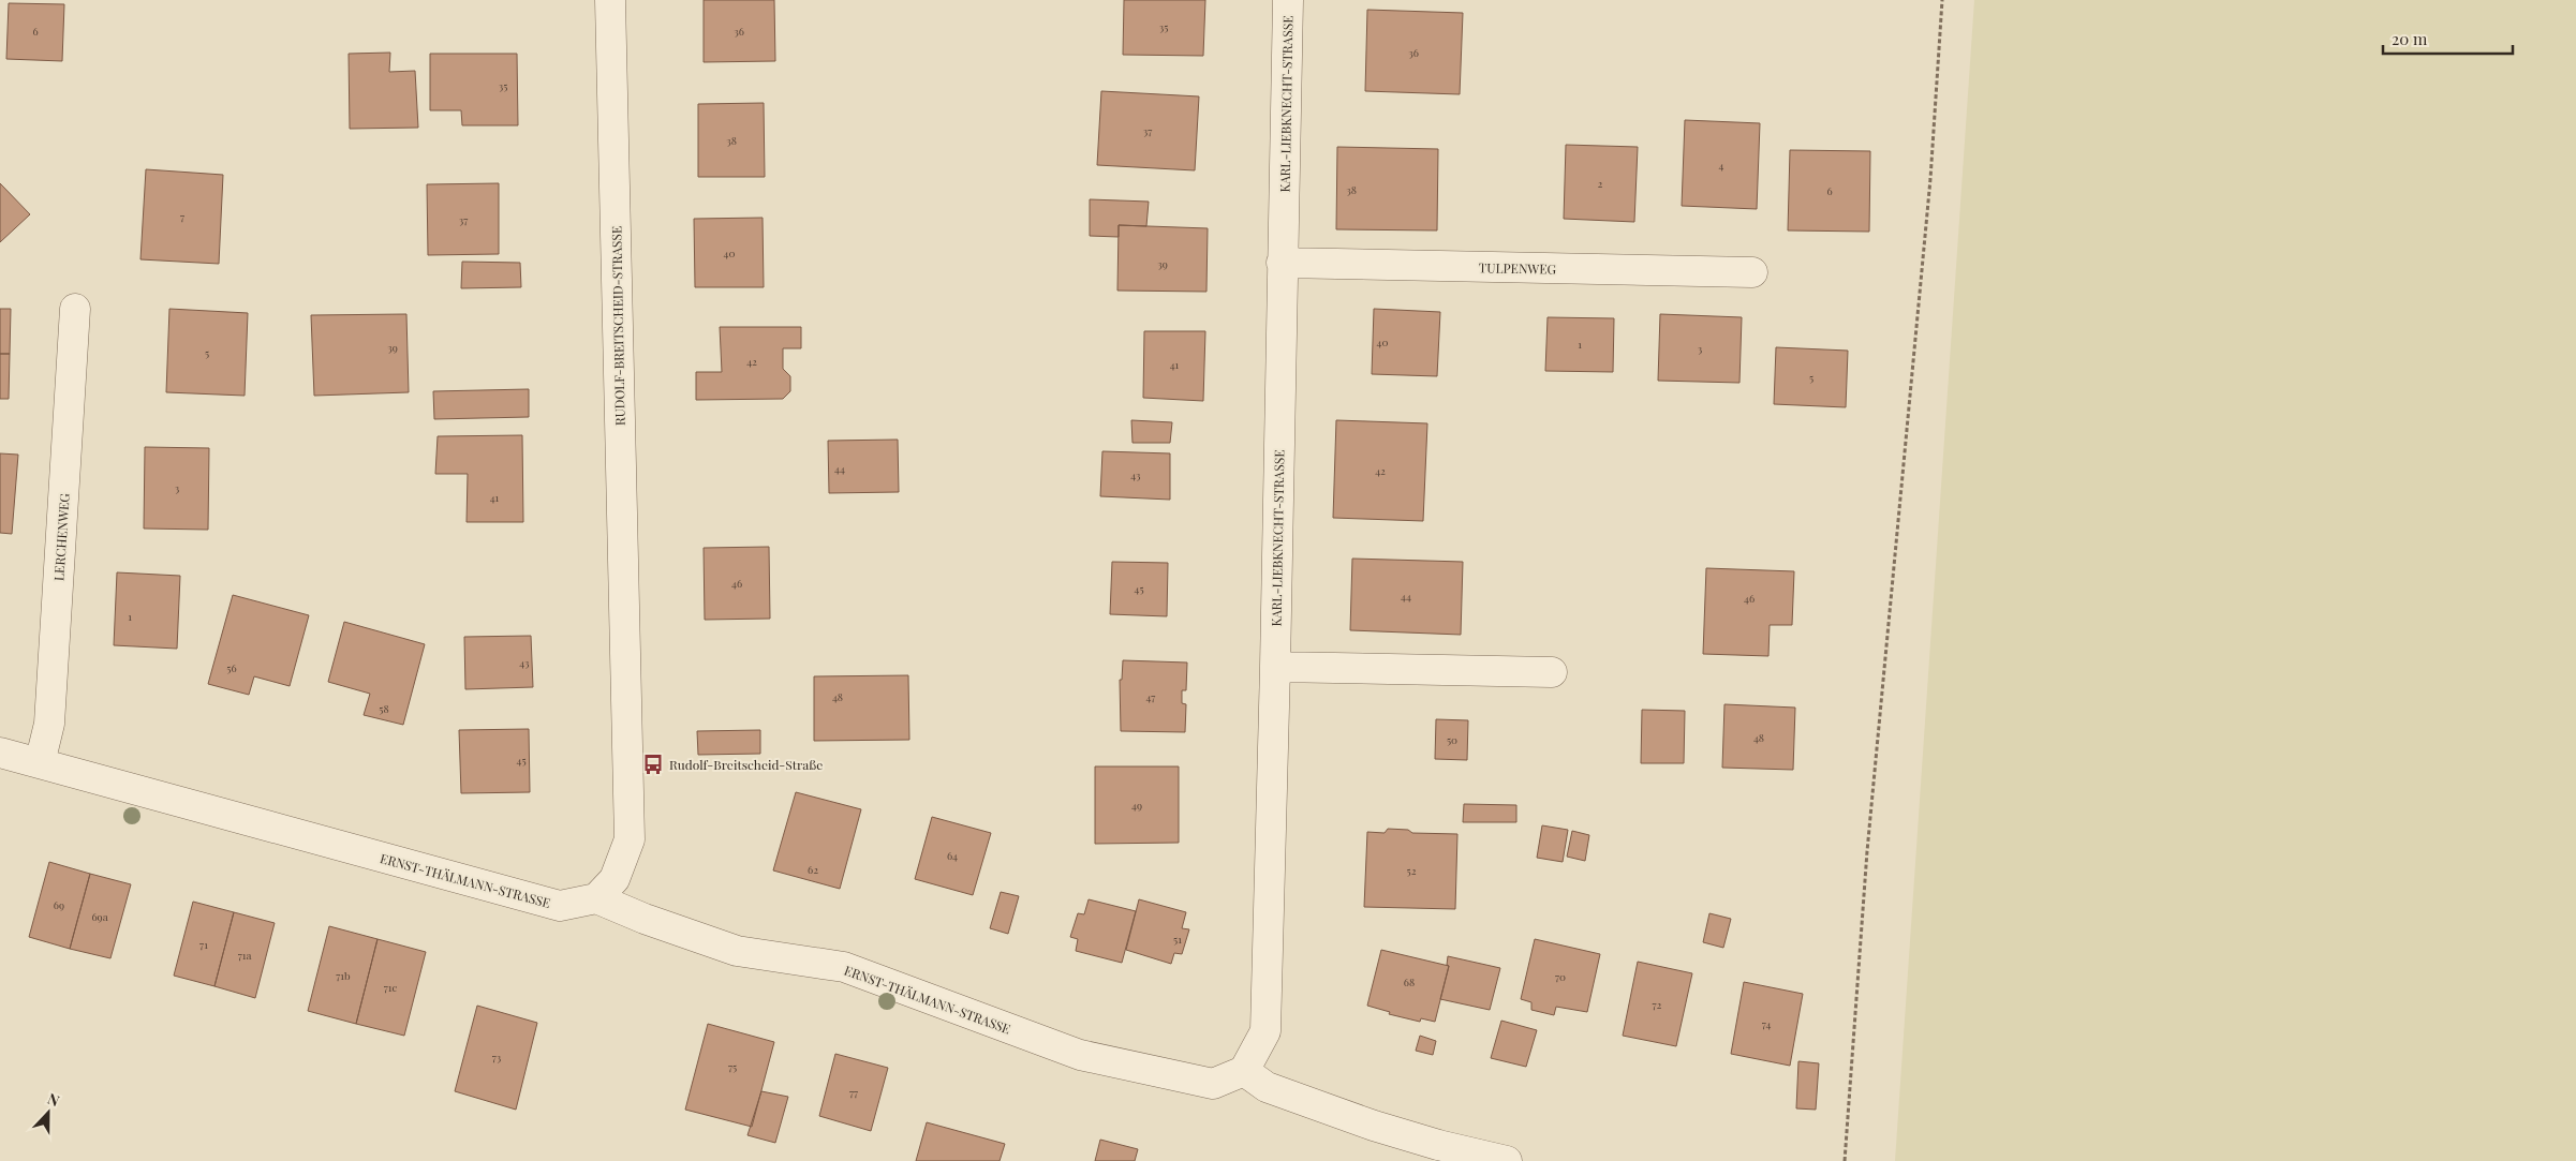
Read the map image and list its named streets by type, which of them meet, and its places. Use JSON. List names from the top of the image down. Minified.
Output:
{"streets":{"street":["KARL-LIEBKNECHT-STRASSE","TULPENWEG","RUDOLF-BREITSCHEID-STRASSE","LERCHENWEG","ERNST-THÄLMANN-STRASSE"]},"crossings":[["KARL-LIEBKNECHT-STRASSE","TULPENWEG"],["KARL-LIEBKNECHT-STRASSE","ERNST-THÄLMANN-STRASSE"],["RUDOLF-BREITSCHEID-STRASSE","ERNST-THÄLMANN-STRASSE"],["LERCHENWEG","ERNST-THÄLMANN-STRASSE"]],"places":{"bus stop":["Rudolf-Breitscheid-Straße"]},"house_numbers":["35","6","36","36","35","37","38","4","2","38","6","7","37","40","39","40","1","39","3","5","42","41","5","44","42","43","3","41","46","45","44","46","1","43","56","48","47","58","48","50","45","49","64","62","52","69","69a","51","71","71a","71b","70","68","71c","72","74","73","75","77"],"scale_bar":"20 m","north":"top"}
